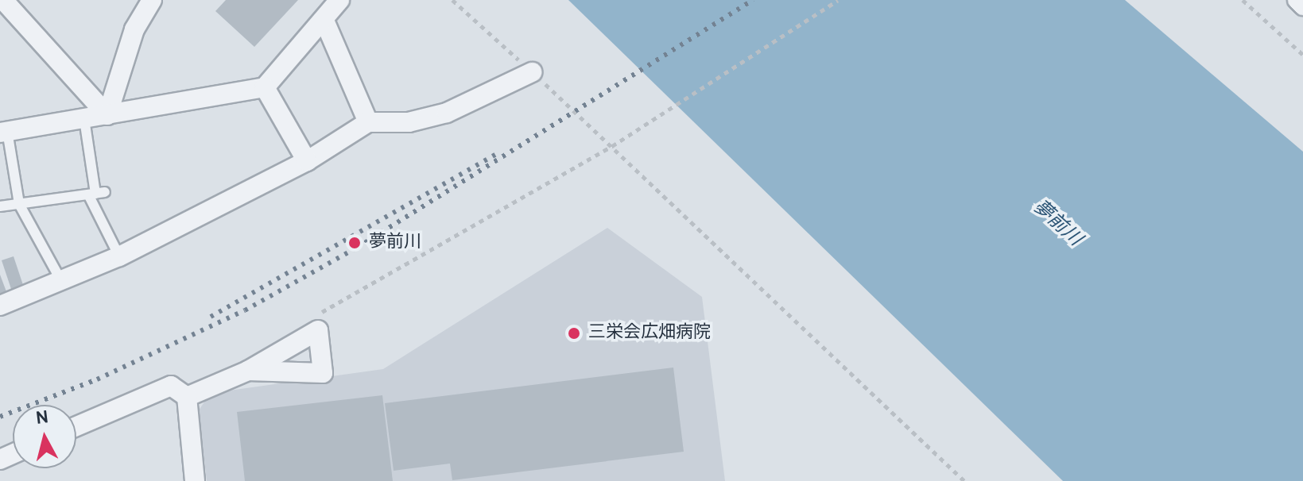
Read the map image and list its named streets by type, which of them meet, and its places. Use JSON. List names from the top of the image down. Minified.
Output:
{"water":["夢前川"],"places":["夢前川","三栄会広畑病院"],"north":"top"}
